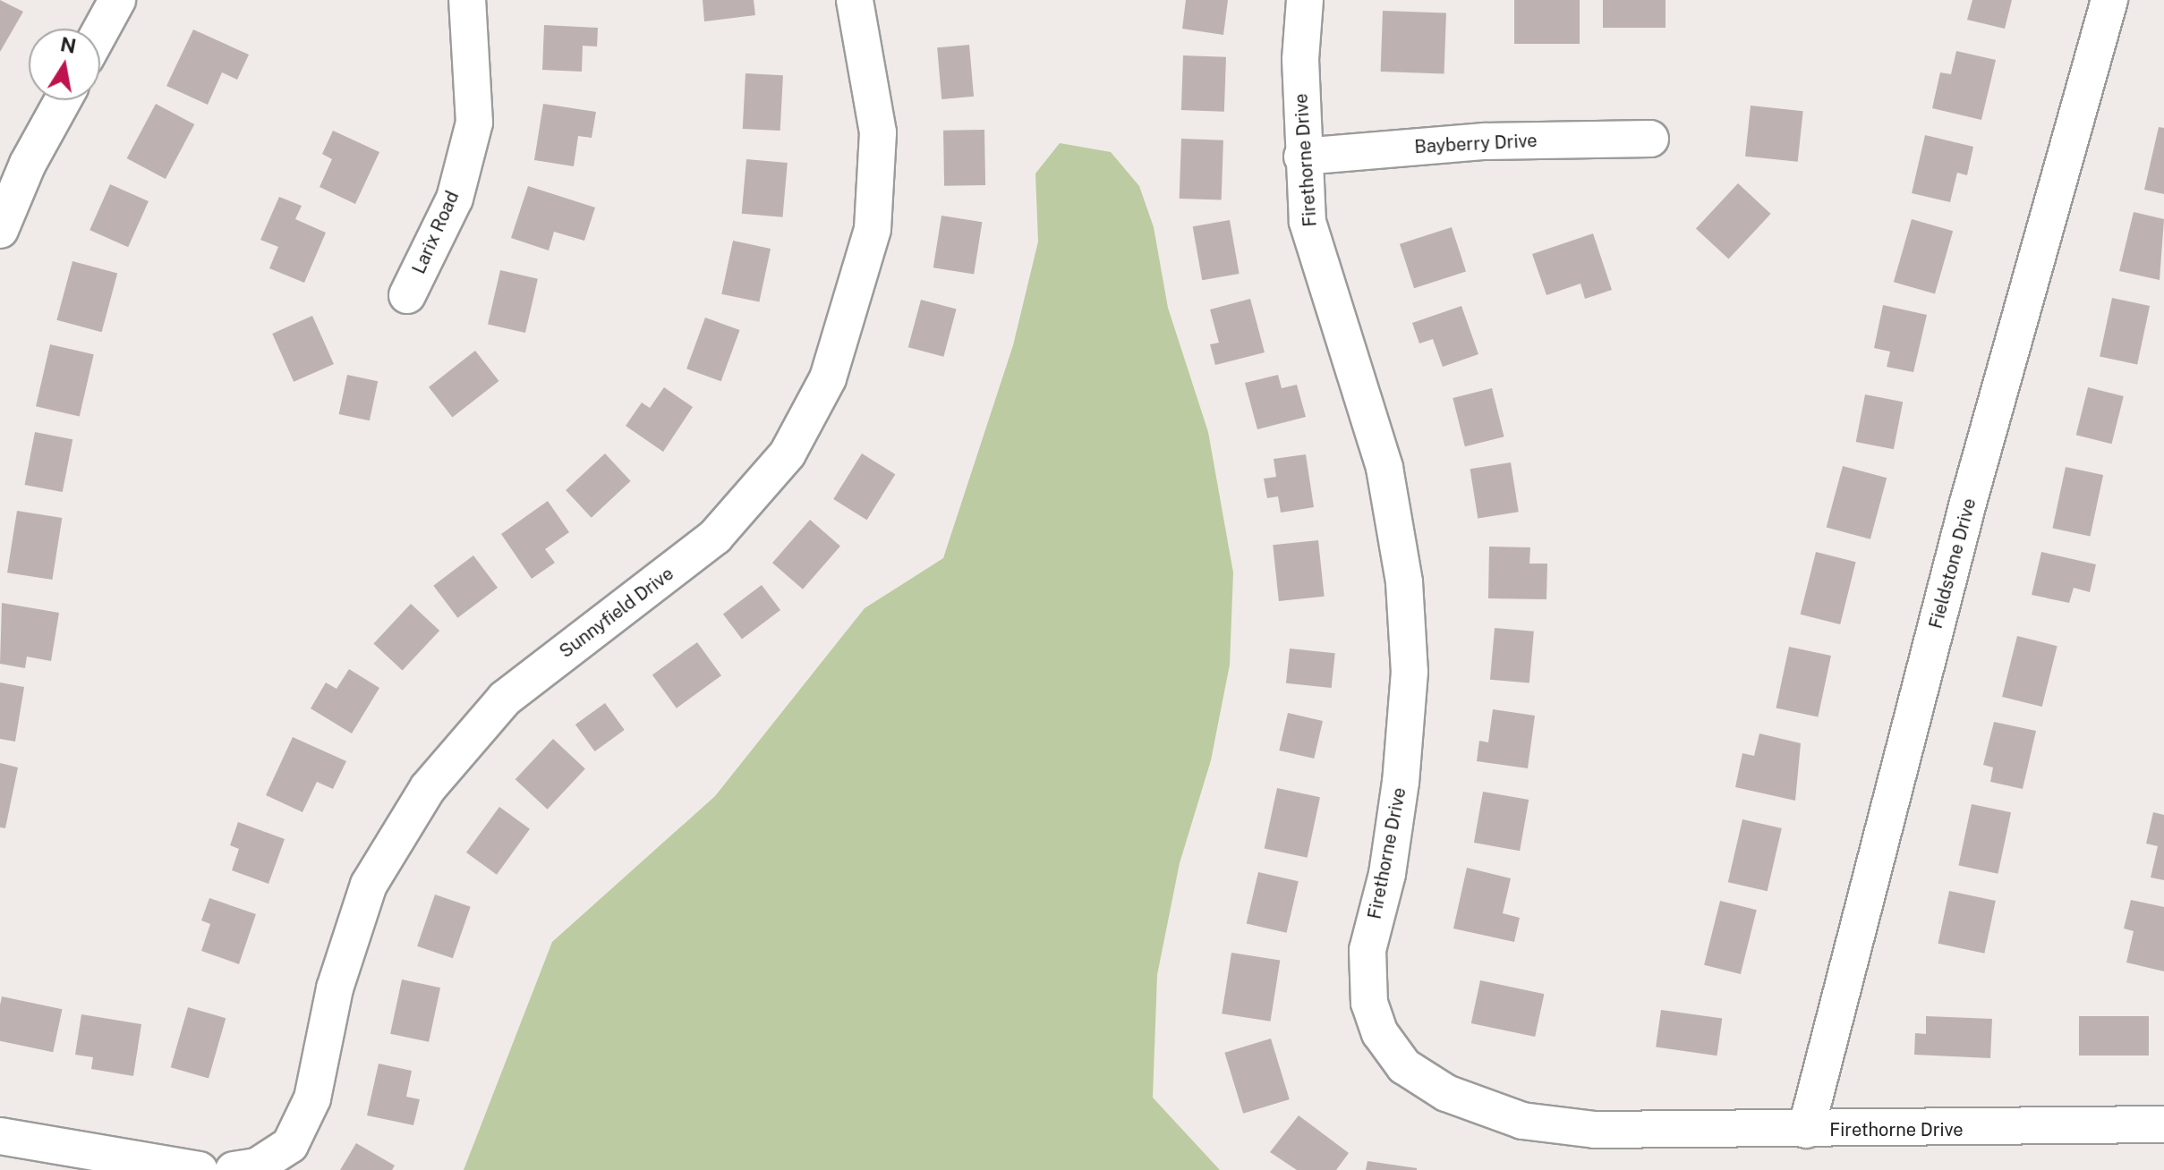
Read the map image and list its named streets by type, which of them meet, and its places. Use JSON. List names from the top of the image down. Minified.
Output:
{"streets":{"street":["Bayberry Drive","Firethorne Drive","Larix Road","Fieldstone Drive","Sunnyfield Drive"]},"crossings":[["Bayberry Drive","Firethorne Drive"],["Firethorne Drive","Fieldstone Drive"]],"north":"top"}
